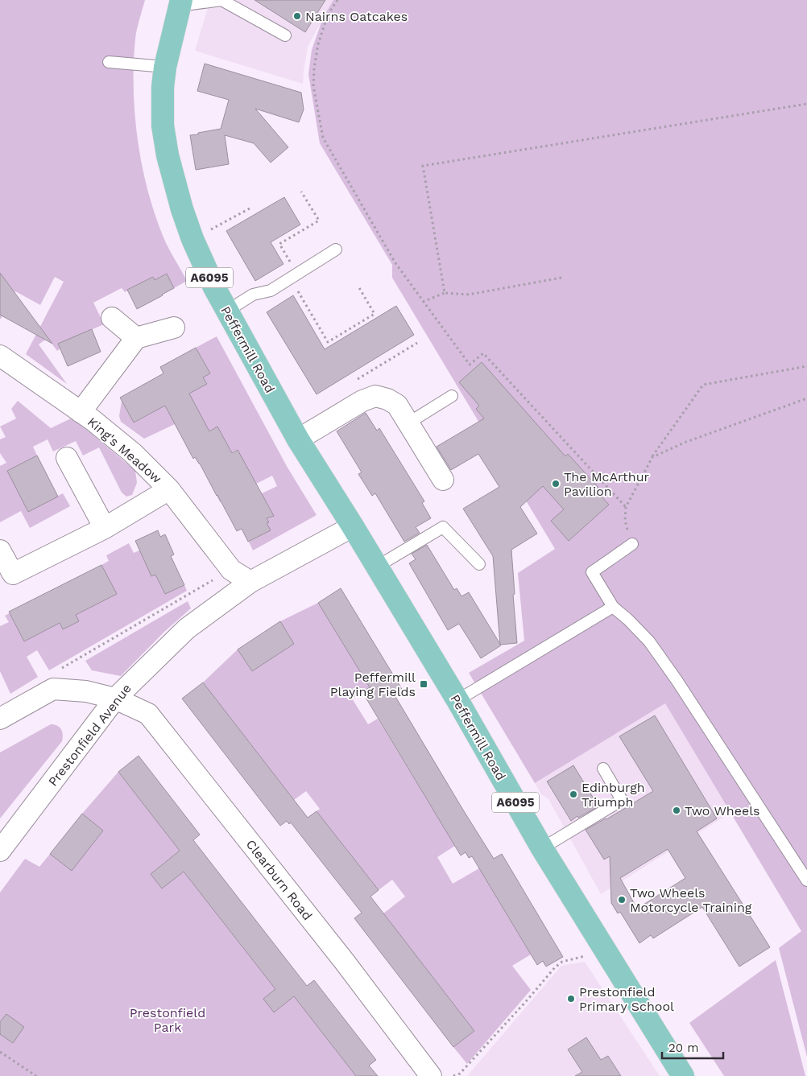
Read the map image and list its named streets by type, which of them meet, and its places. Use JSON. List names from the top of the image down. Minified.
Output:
{"streets":{"main road":["A6095","Peffermill Road"],"street":["King's Meadow","Prestonfield Avenue","Clearburn Road"]},"crossings":[["Peffermill Road","Prestonfield Avenue"],["King's Meadow","Prestonfield Avenue"],["Prestonfield Avenue","Clearburn Road"]],"parks":["Prestonfield Park"],"places":{"other":["Nairns Oatcakes","The McArthur Pavilion","Edinburgh Triumph","Two Wheels","Two Wheels Motorcycle Training","Prestonfield Primary School"],"transit":["Peffermill Playing Fields"]},"scale_bar":"20 m"}
